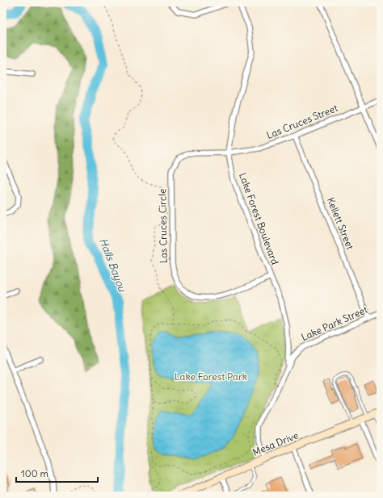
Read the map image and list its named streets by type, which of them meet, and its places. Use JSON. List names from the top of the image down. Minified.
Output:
{"streets":{"main road":["Mesa Drive"],"street":["Las Cruces Street","Lake Forest Boulevard","Kellett Street","Las Cruces Circle","Lake Park Street"]},"crossings":[["Las Cruces Street","Lake Forest Boulevard"],["Las Cruces Street","Kellett Street"],["Las Cruces Street","Las Cruces Circle"],["Lake Forest Boulevard","Las Cruces Circle"],["Lake Forest Boulevard","Lake Park Street"],["Kellett Street","Lake Park Street"],["Lake Park Street","Mesa Drive"]],"water":["Halls Bayou"],"parks":["Lake Forest Park"],"scale_bar":"100 m"}
